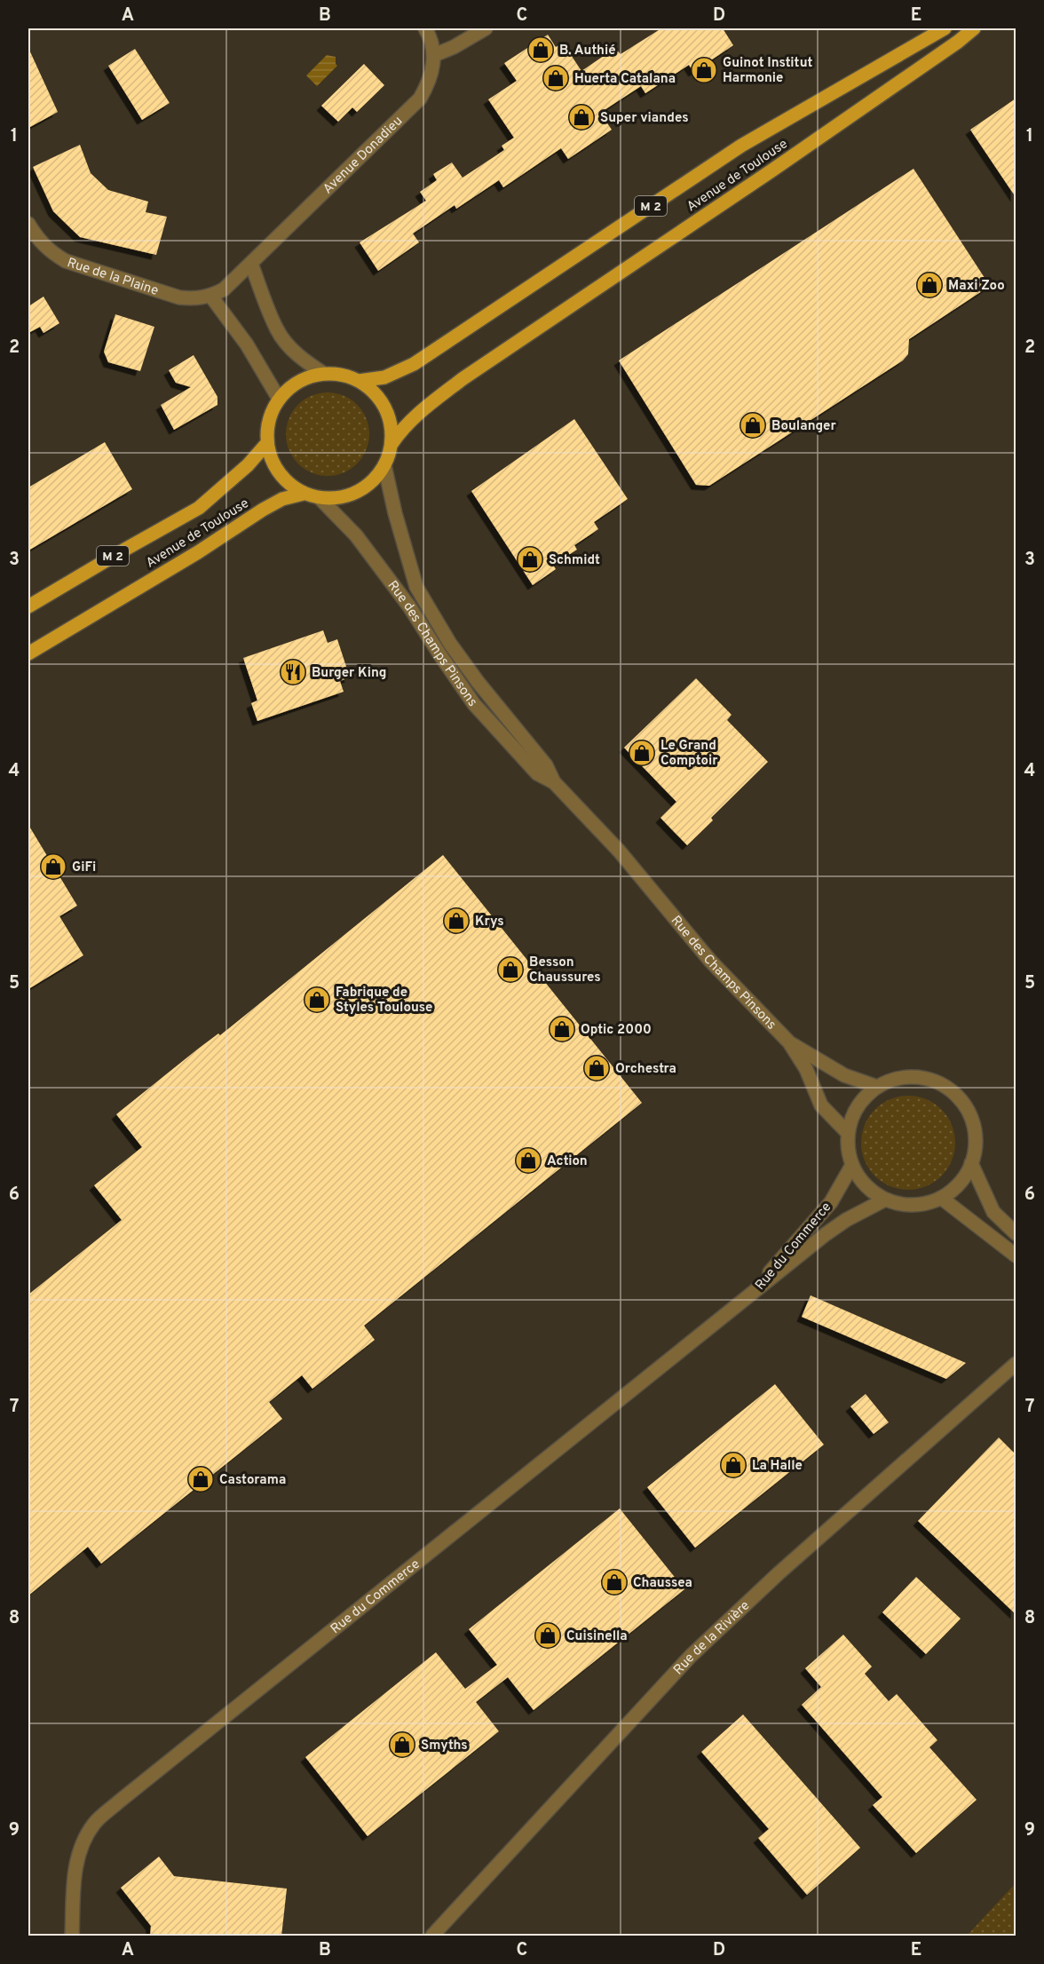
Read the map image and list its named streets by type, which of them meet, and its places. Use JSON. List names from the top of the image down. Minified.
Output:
{"streets":{"main road":["Avenue de Toulouse","M 2"],"street":["Avenue Donadieu","Rue de la Plaine","Rue des Champs Pinsons","Rue du Commerce","Rue de la Rivière"]},"crossings":[["Avenue de Toulouse","Rue des Champs Pinsons"],["Rue des Champs Pinsons","Rue du Commerce"]],"places":{"shop":["B. Authié","Guinot Institut Harmonie","Huerta Catalana","Super viandes","Maxi Zoo","Boulanger","Schmidt","Le Grand Comptoir","GiFi","Krys","Besson Chaussures","Fabrique de Styles Toulouse","Optic 2000","Orchestra","Action","La Halle","Castorama","Chaussea","Cuisinella","Smyths"],"restaurant":["Burger King"]},"grid":{"columns":["A","B","C","D","E"],"rows":["1","2","3","4","5","6","7","8","9"]}}
